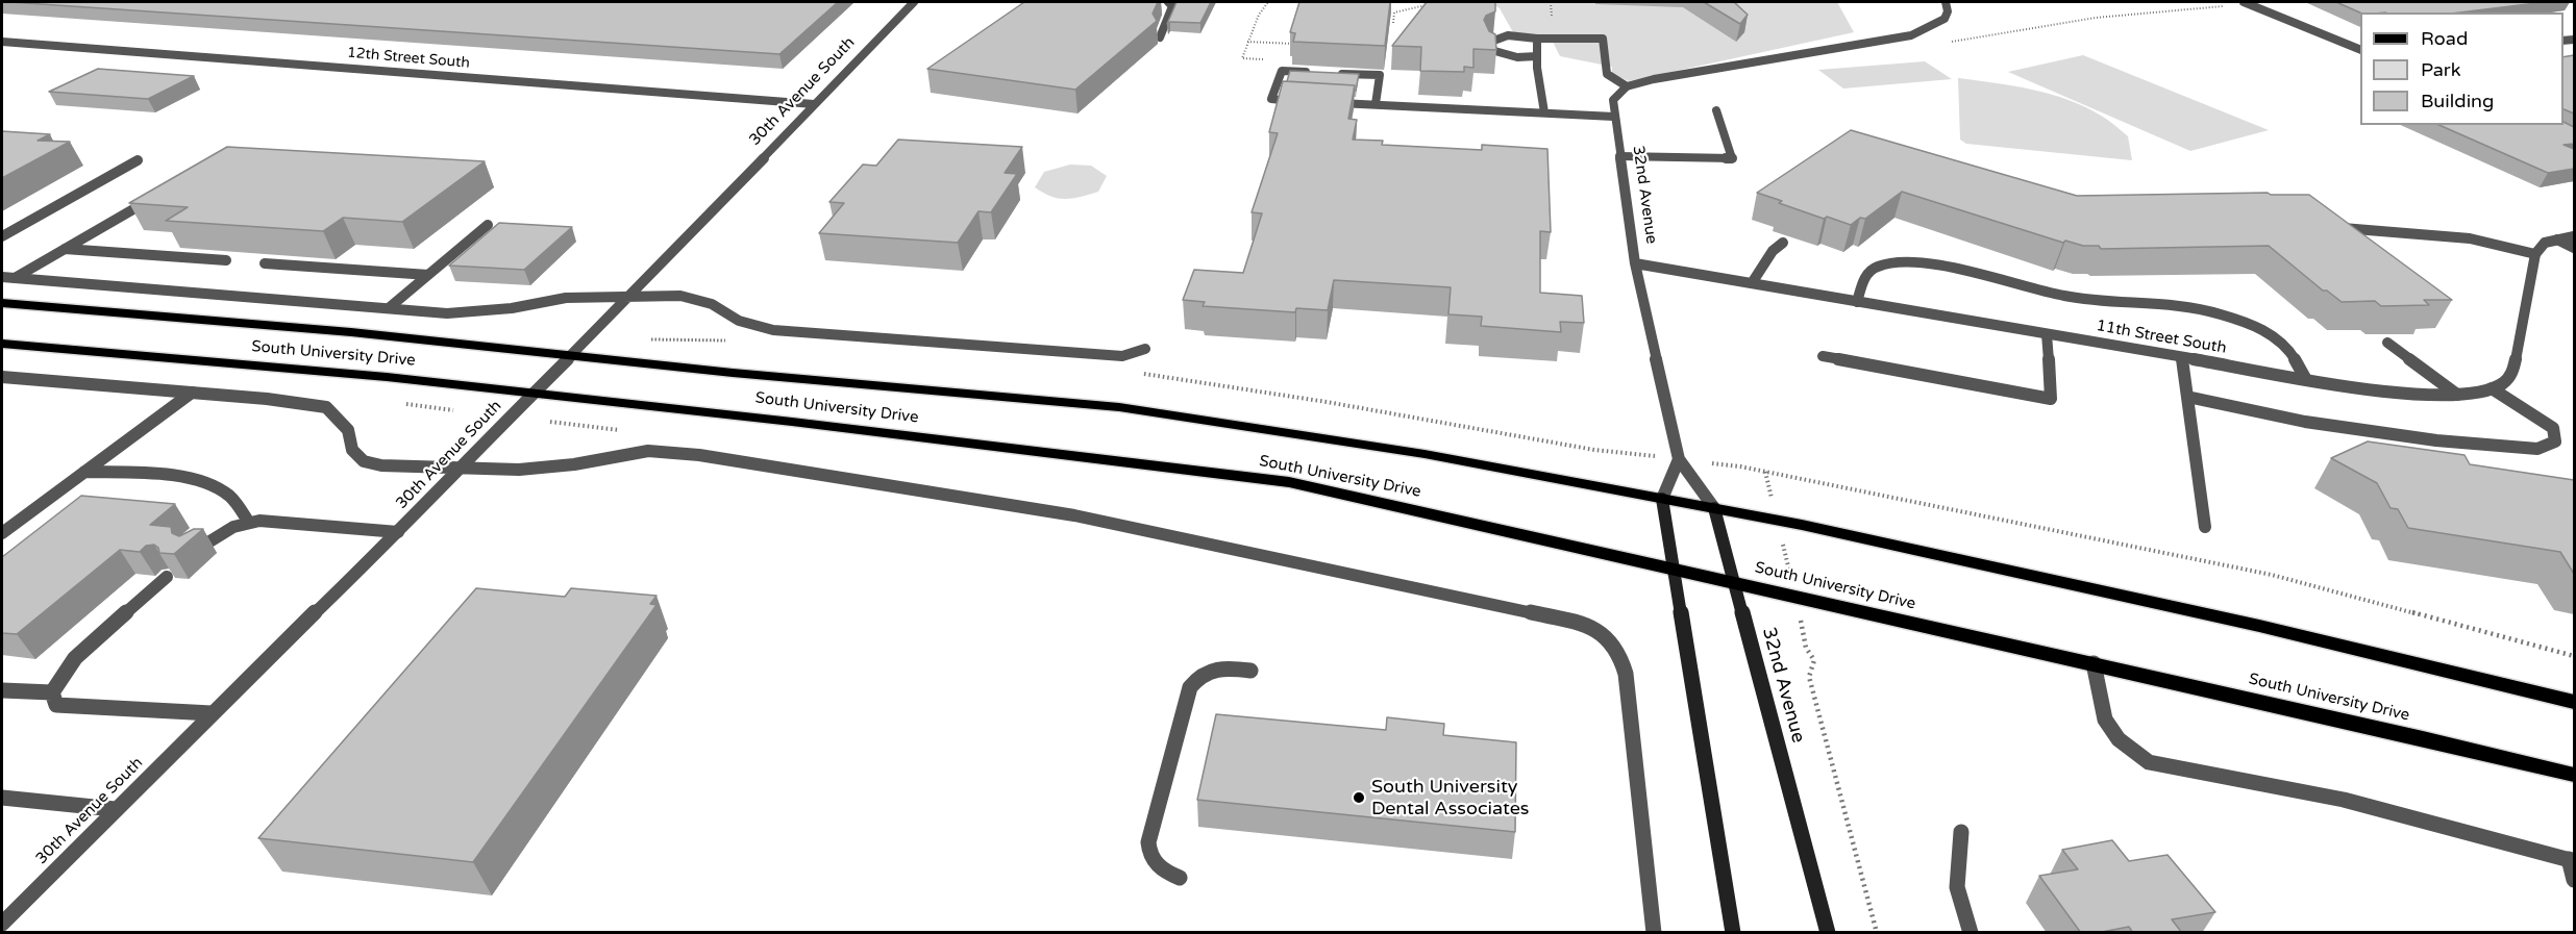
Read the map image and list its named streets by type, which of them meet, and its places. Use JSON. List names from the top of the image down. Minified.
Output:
{"streets":{"main road":["32nd Avenue","South University Drive"],"street":["12th Street South","30th Avenue South","11th Street South"]},"crossings":[["12th Street South","30th Avenue South"],["30th Avenue South","South University Drive"],["32nd Avenue","11th Street South"],["32nd Avenue","South University Drive"]],"places":["South University Dental Associates"],"legend":["Road","Park","Building"]}
